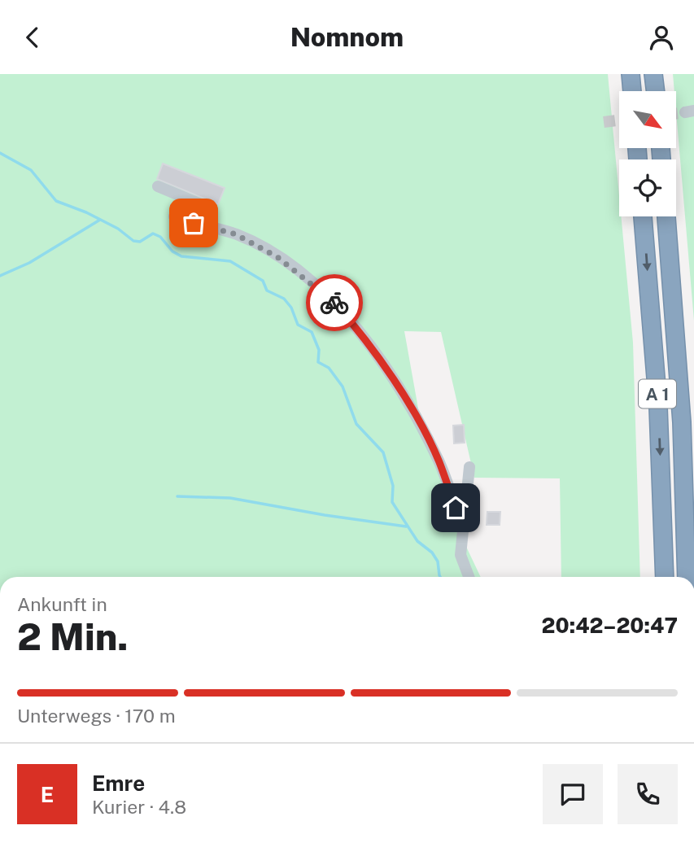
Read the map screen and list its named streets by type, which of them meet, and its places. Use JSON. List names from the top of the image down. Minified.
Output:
{"streets":{"highway":["A 1"]},"north":"bottom right","page":{"header":"Nomnom","heading":["2 Min.","Ankunft in","20:42–20:47"],"panel":["Emre","Kurier · 4.8"],"bar":"Unterwegs · 170 m","round":"E"}}
